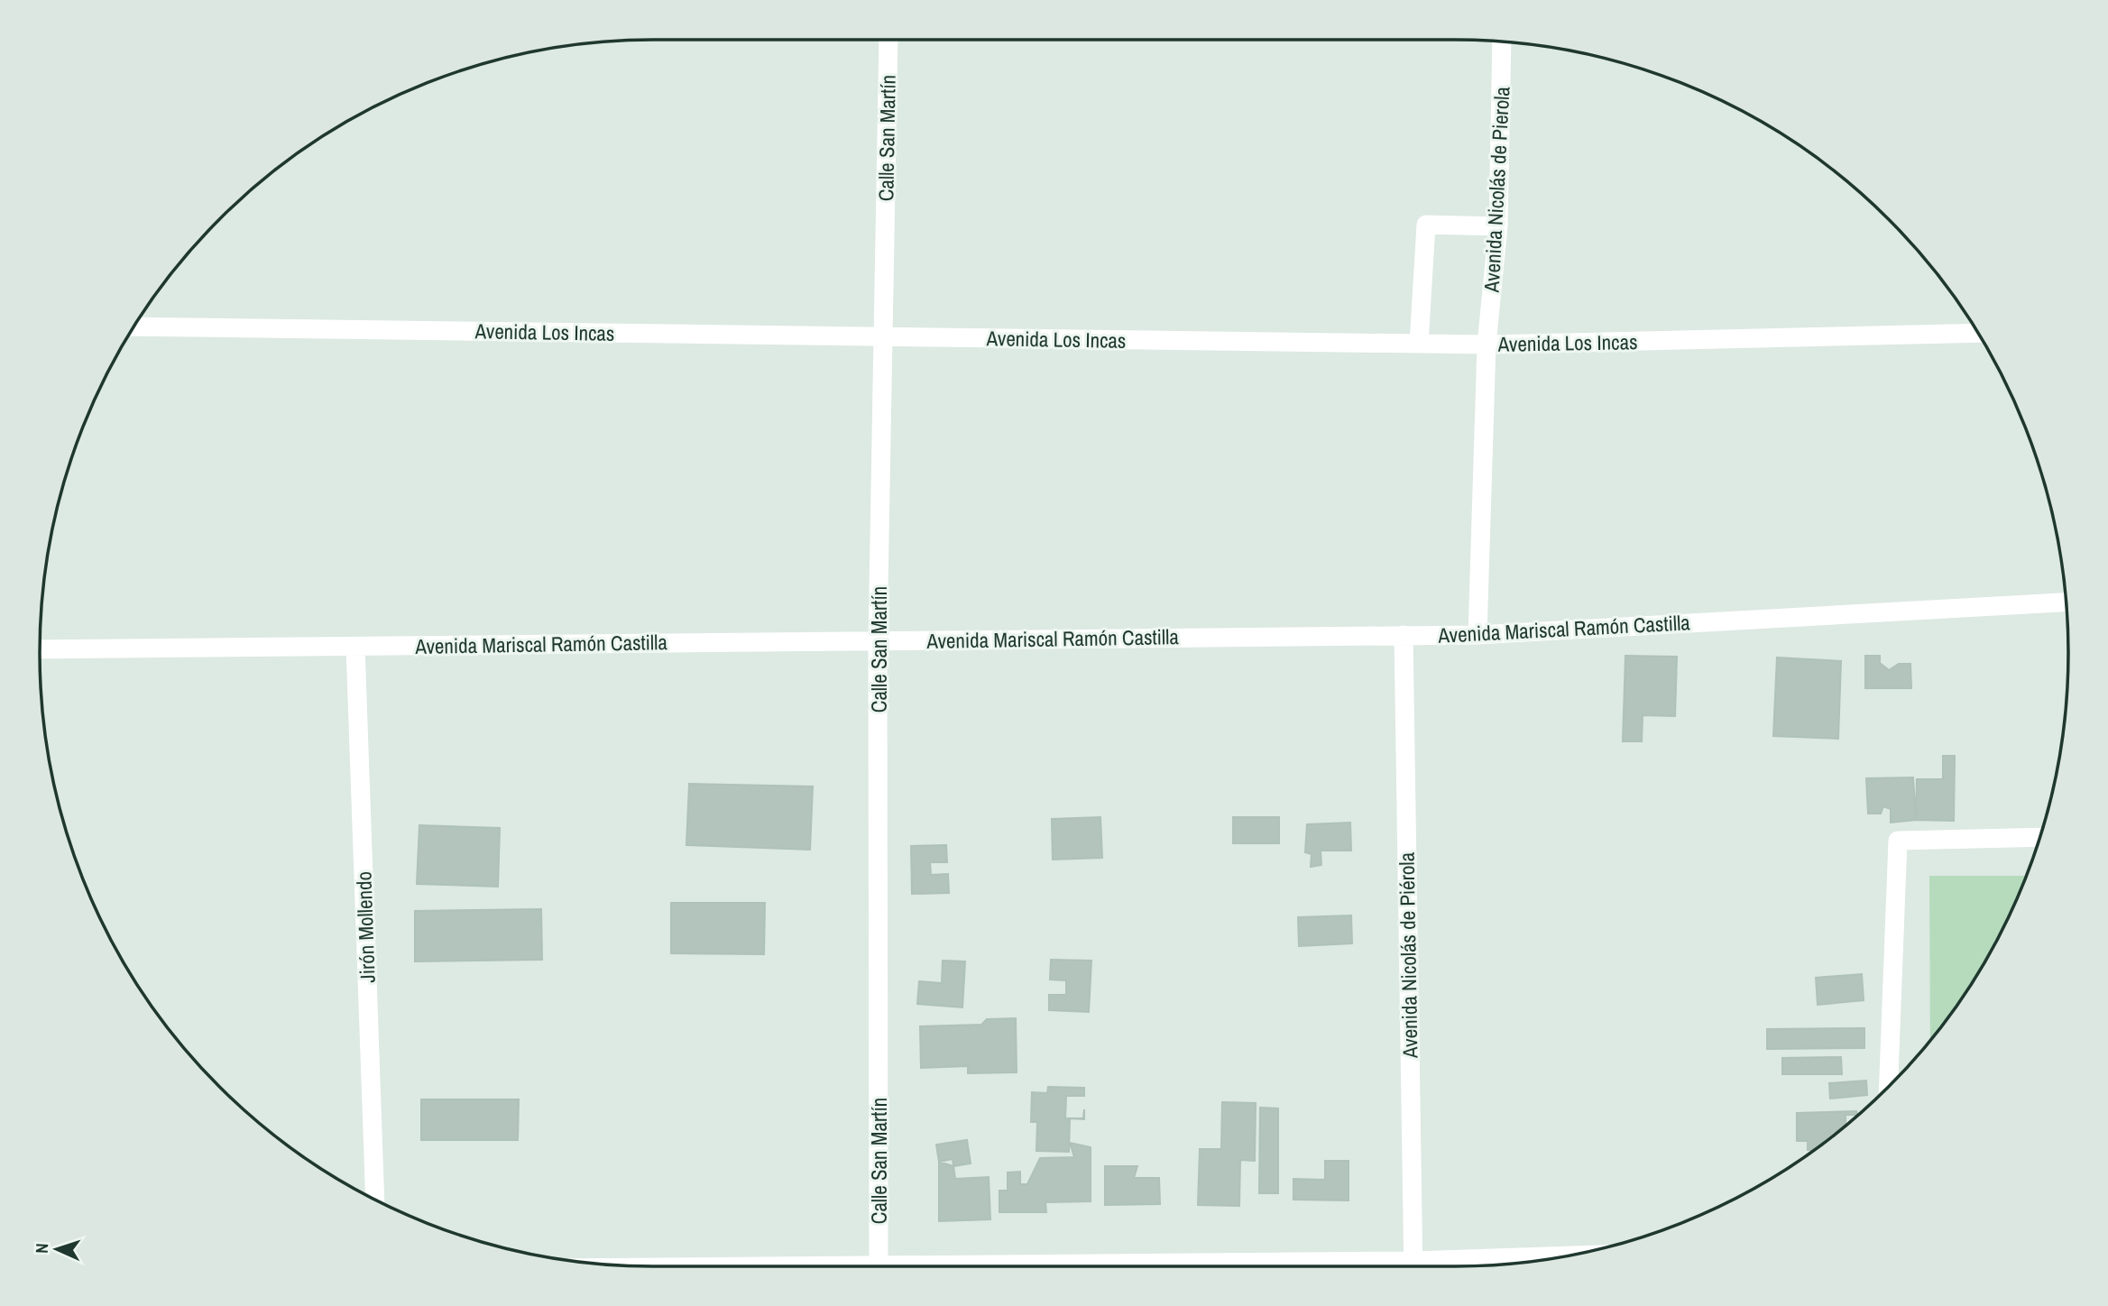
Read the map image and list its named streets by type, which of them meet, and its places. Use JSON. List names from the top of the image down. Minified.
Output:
{"streets":{"street":["Calle San Martín","Avenida Nicolás de Pierola","Avenida Los Incas","Avenida Mariscal Ramón Castilla","Jirón Mollendo","Avenida Nicolás de Piérola"]},"crossings":[["Calle San Martín","Avenida Los Incas"],["Calle San Martín","Avenida Mariscal Ramón Castilla"],["Avenida Nicolás de Pierola","Avenida Los Incas"],["Avenida Mariscal Ramón Castilla","Jirón Mollendo"],["Avenida Mariscal Ramón Castilla","Avenida Nicolás de Piérola"]],"north":"left"}
